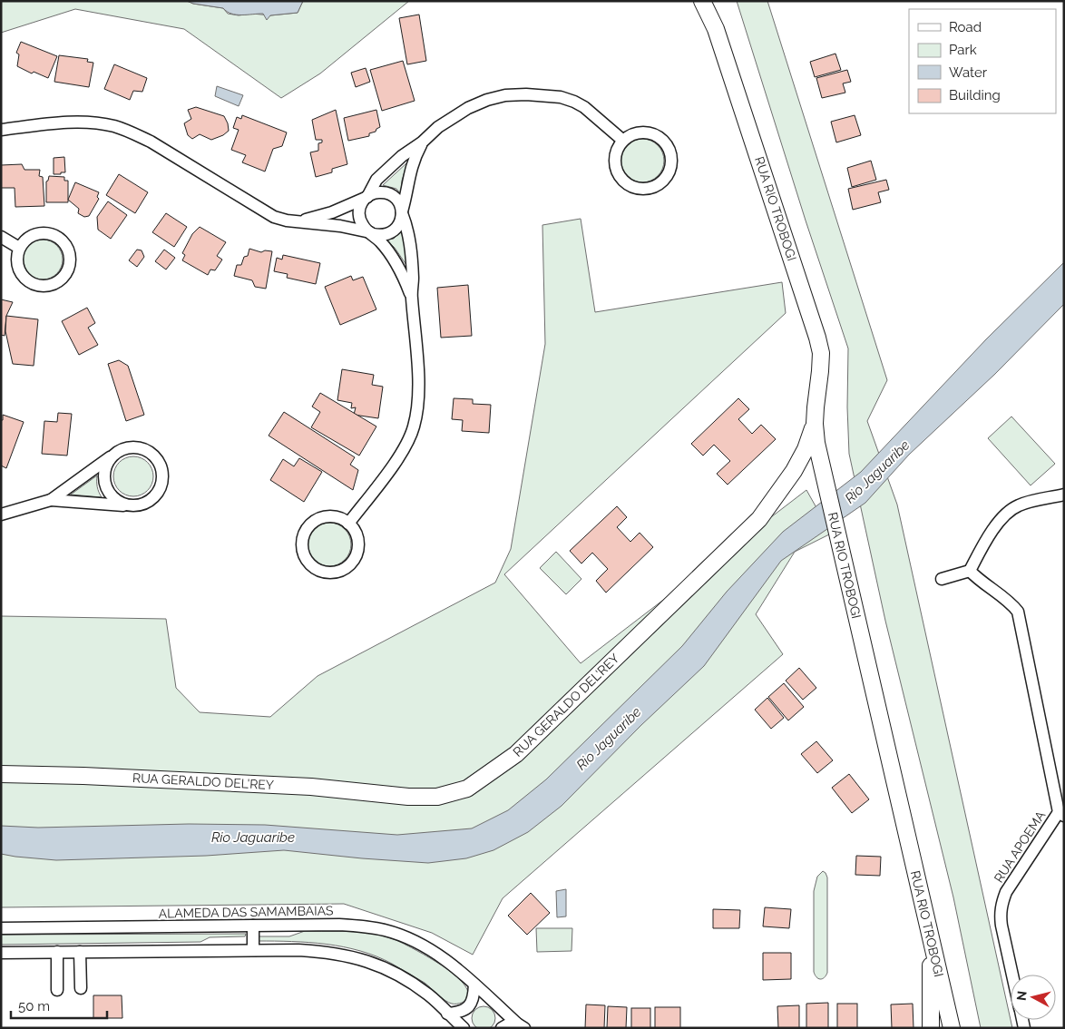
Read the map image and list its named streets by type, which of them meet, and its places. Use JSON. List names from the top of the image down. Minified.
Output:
{"streets":{"main road":["RUA RIO TROBOGI","RUA GERALDO DEL'REY"],"street":["RUA APOEMA","ALAMEDA DAS SAMAMBAIAS"]},"crossings":[["RUA RIO TROBOGI","RUA GERALDO DEL'REY"]],"water":["Rio Jaguaribe"],"legend":["Road","Park","Water","Building"],"scale_bar":"50 m","north":"left"}
